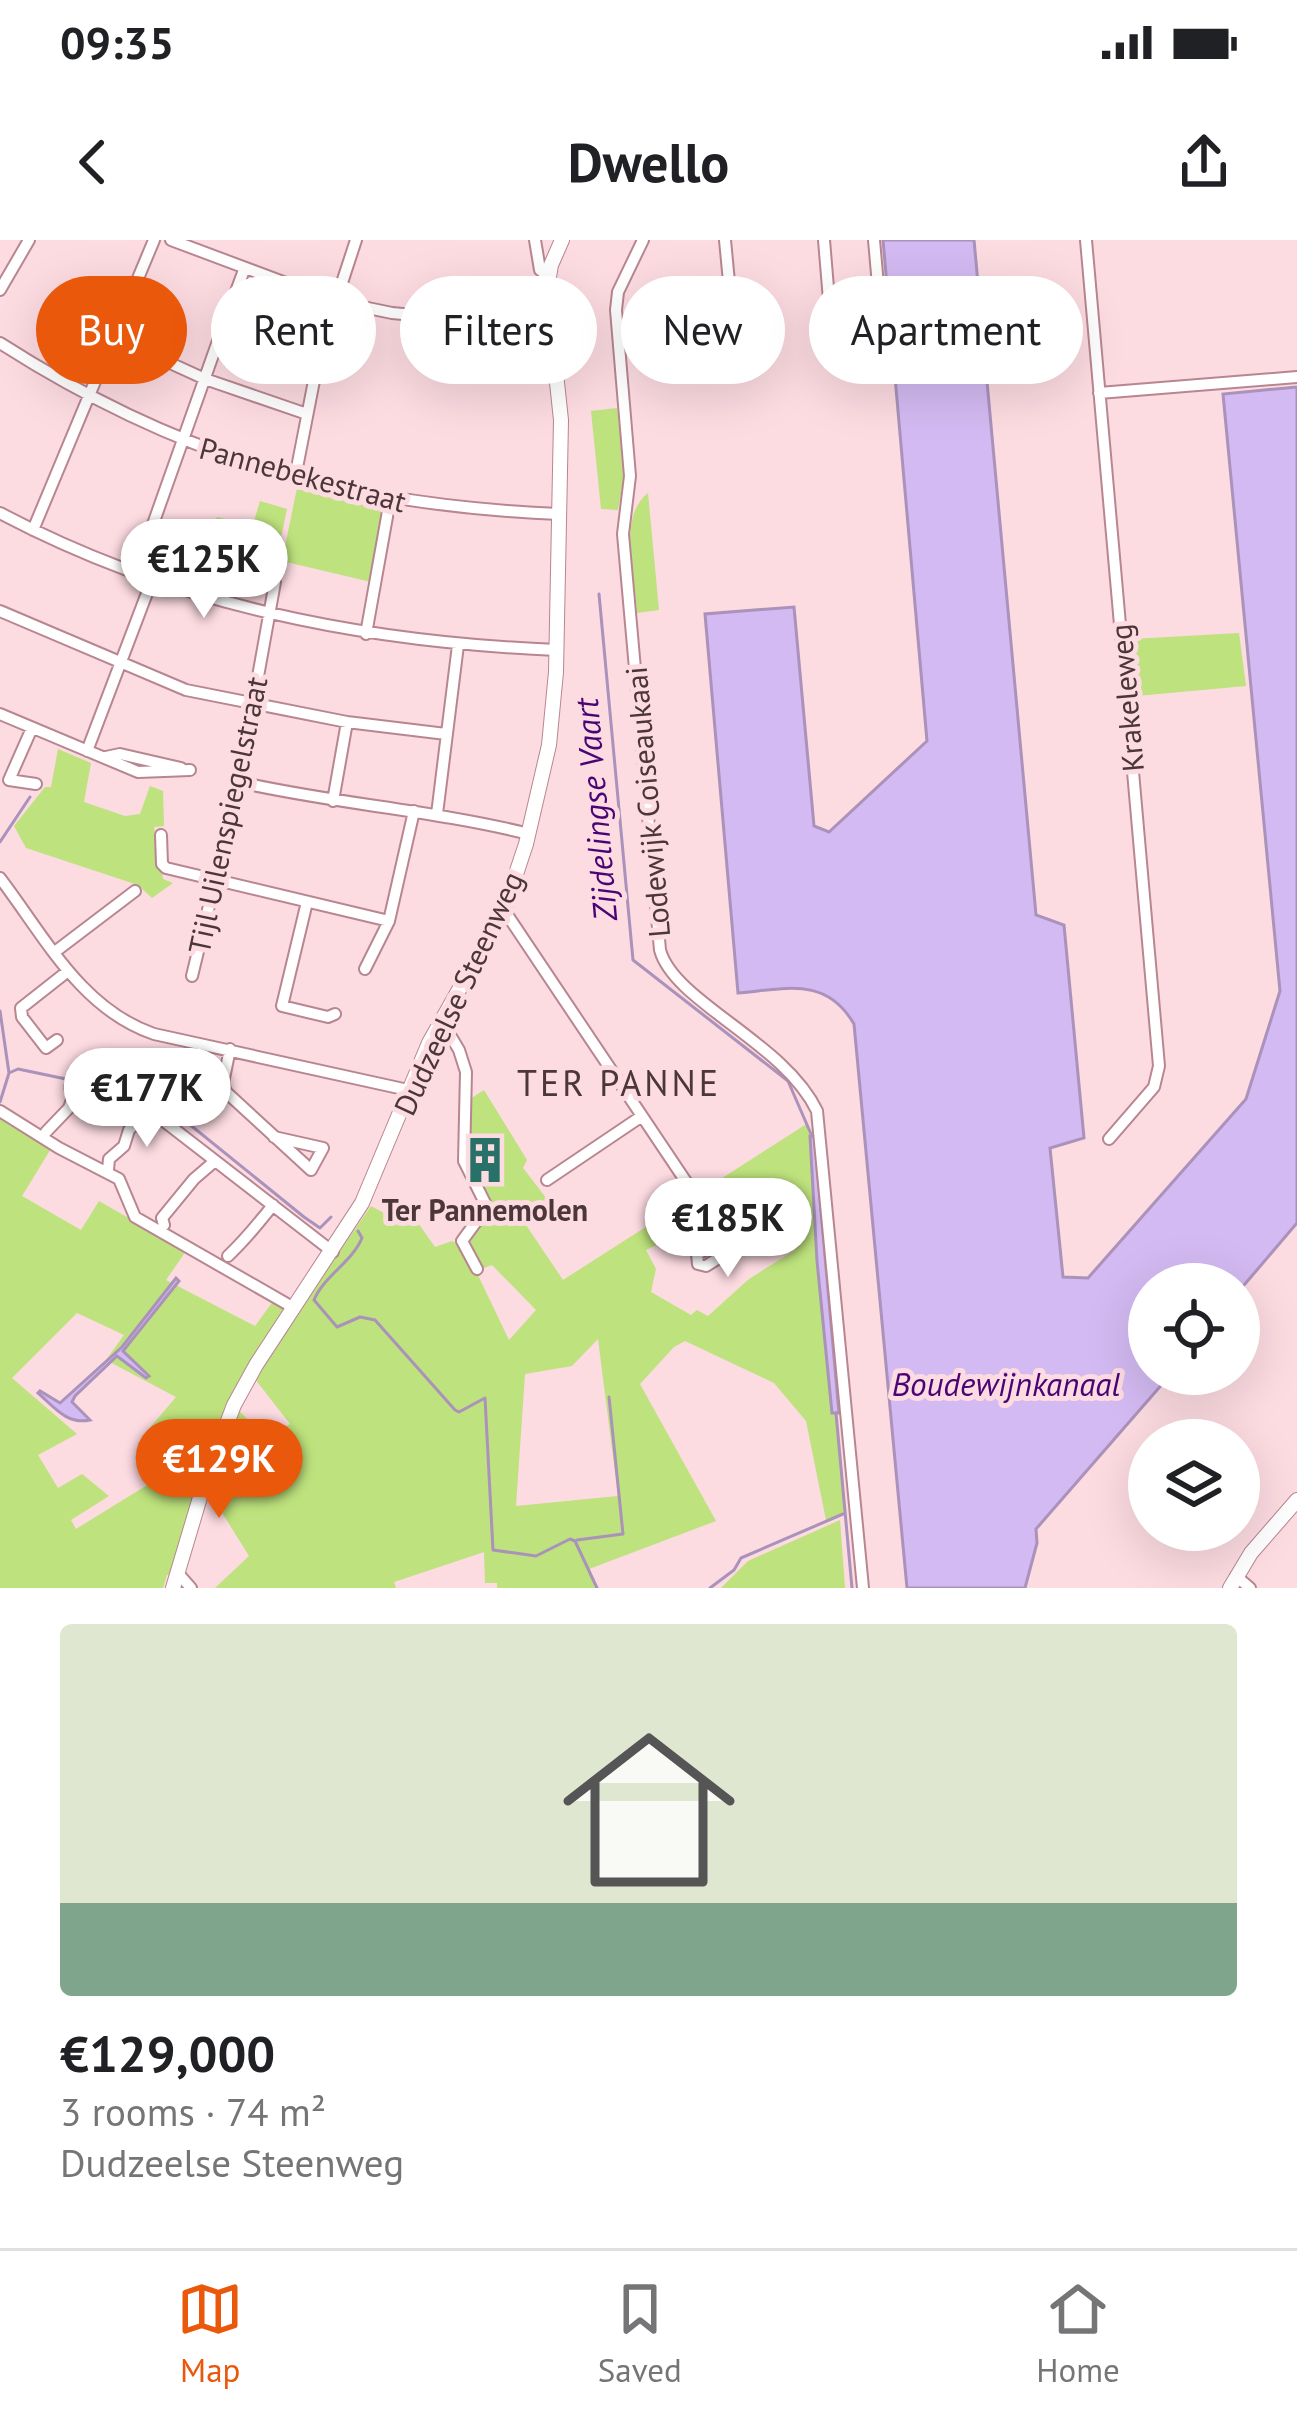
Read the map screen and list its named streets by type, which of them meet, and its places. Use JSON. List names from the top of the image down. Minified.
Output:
{"streets":{"main road":["Dudzeelse Steenweg"],"street":["Pannebekestraat","Krakeleweg","Lodewijk Coiseaukaai","Tijl Uilenspiegelstraat"]},"crossings":[["Pannebekestraat","Dudzeelse Steenweg"]],"districts":["TER PANNE"],"water":["Zijdelingse Vaart","Boudewijnkanaal"],"places":{"building":["Ter Pannemolen"]},"page":{"status":"09:35","header":"Dwello","chip":["Buy","Rent","Filters","New","Apartment"],"price":["€125K","€177K","€185K","€129K"],"list":[{"name":"€129,000","note":"3 rooms · 74 m² · Dudzeelse Steenweg"}],"tabs":["Map","Saved","Home"]}}
